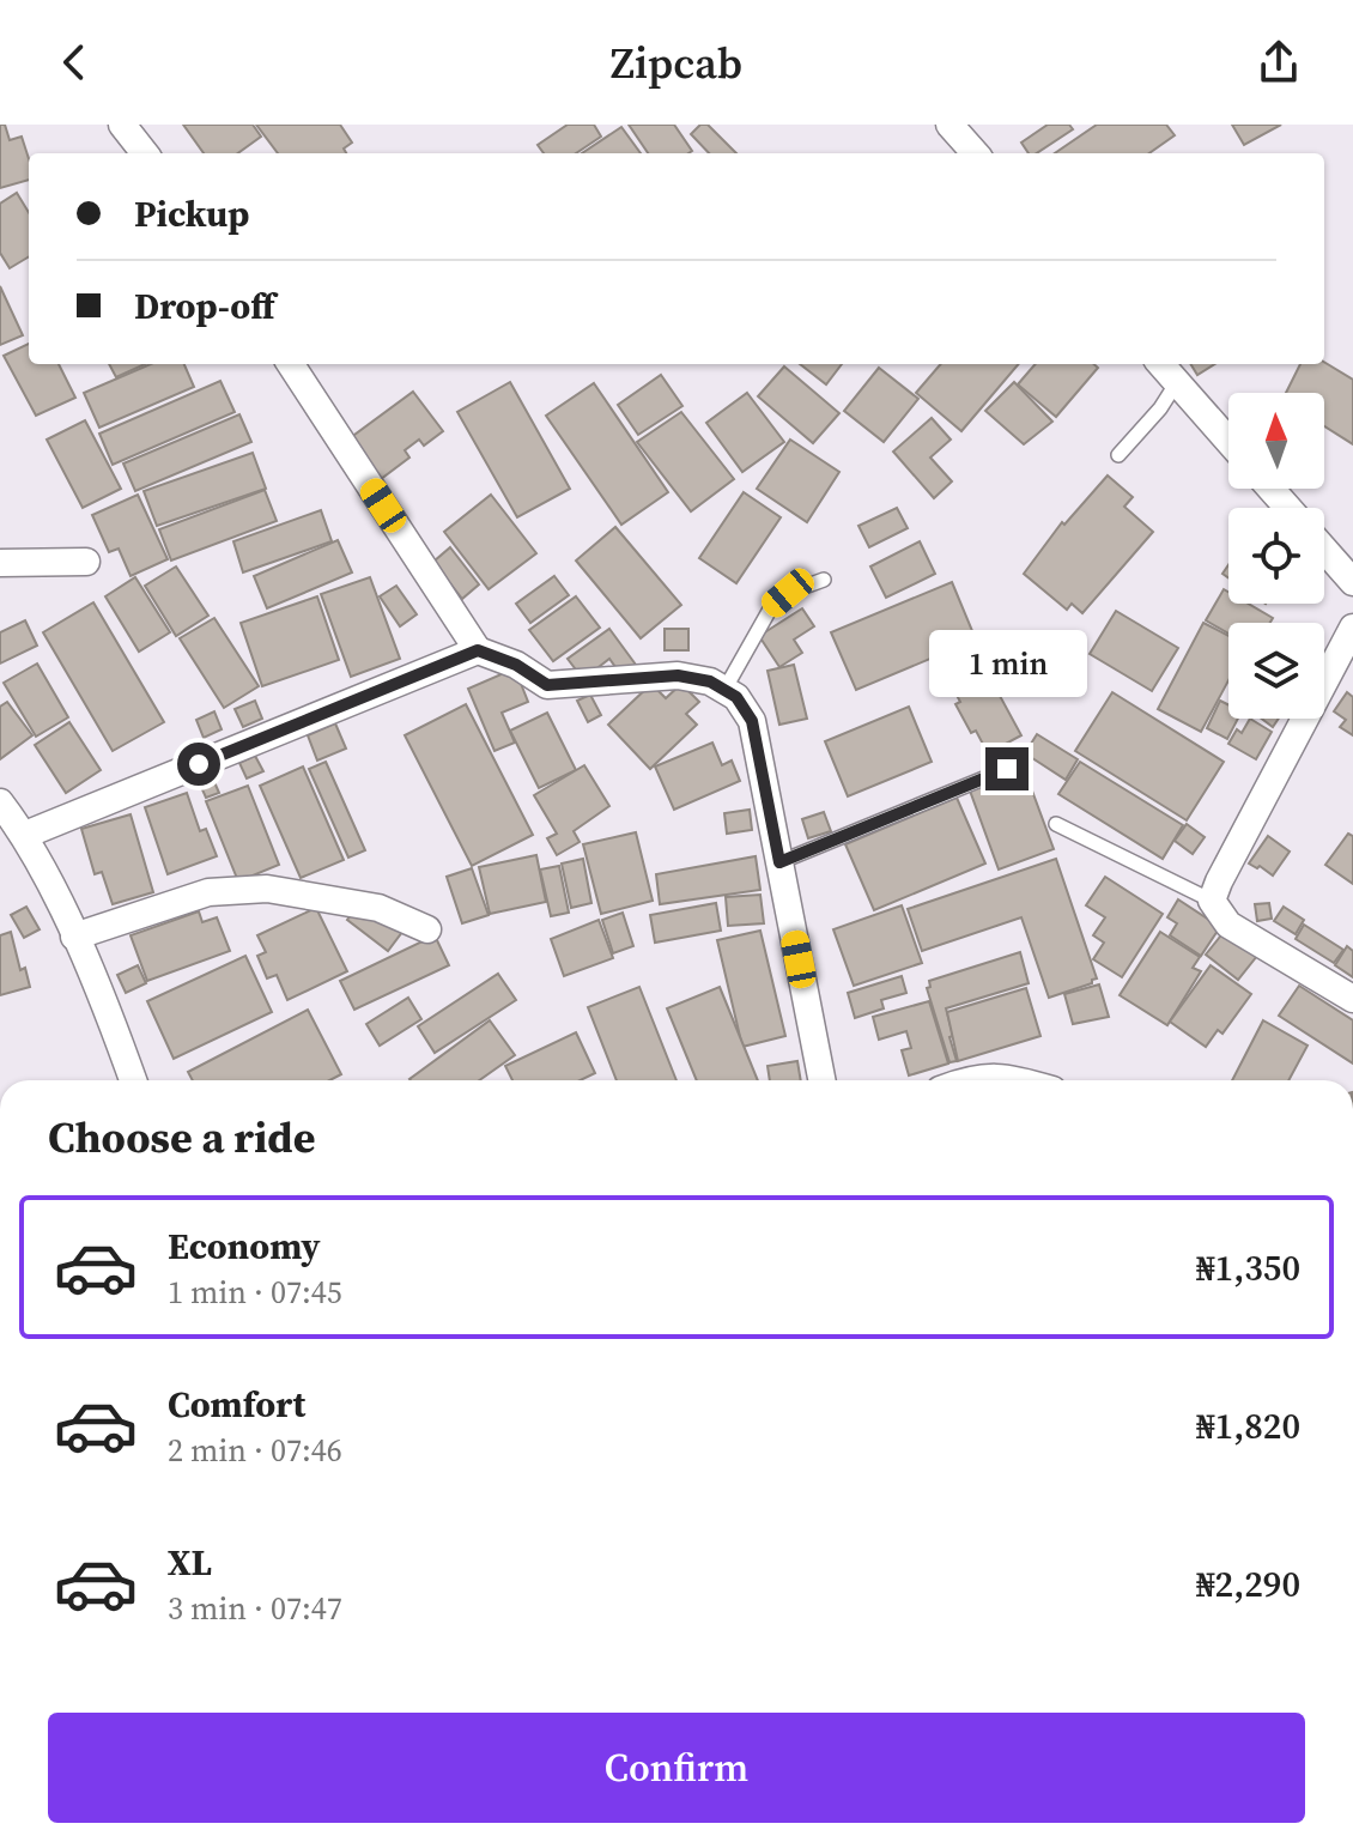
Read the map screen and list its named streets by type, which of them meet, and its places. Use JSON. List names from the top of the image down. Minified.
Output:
{"north":"top","page":{"header":"Zipcab","banner":["Pickup","Drop-off"],"bubble":"1 min","heading":"Choose a ride","list":[{"name":"Economy","note":"1 min · 07:45","value":"₦1,350"},{"name":"Comfort","note":"2 min · 07:46","value":"₦1,820"},{"name":"XL","note":"3 min · 07:47","value":"₦2,290"}],"buttons":"Confirm"}}
